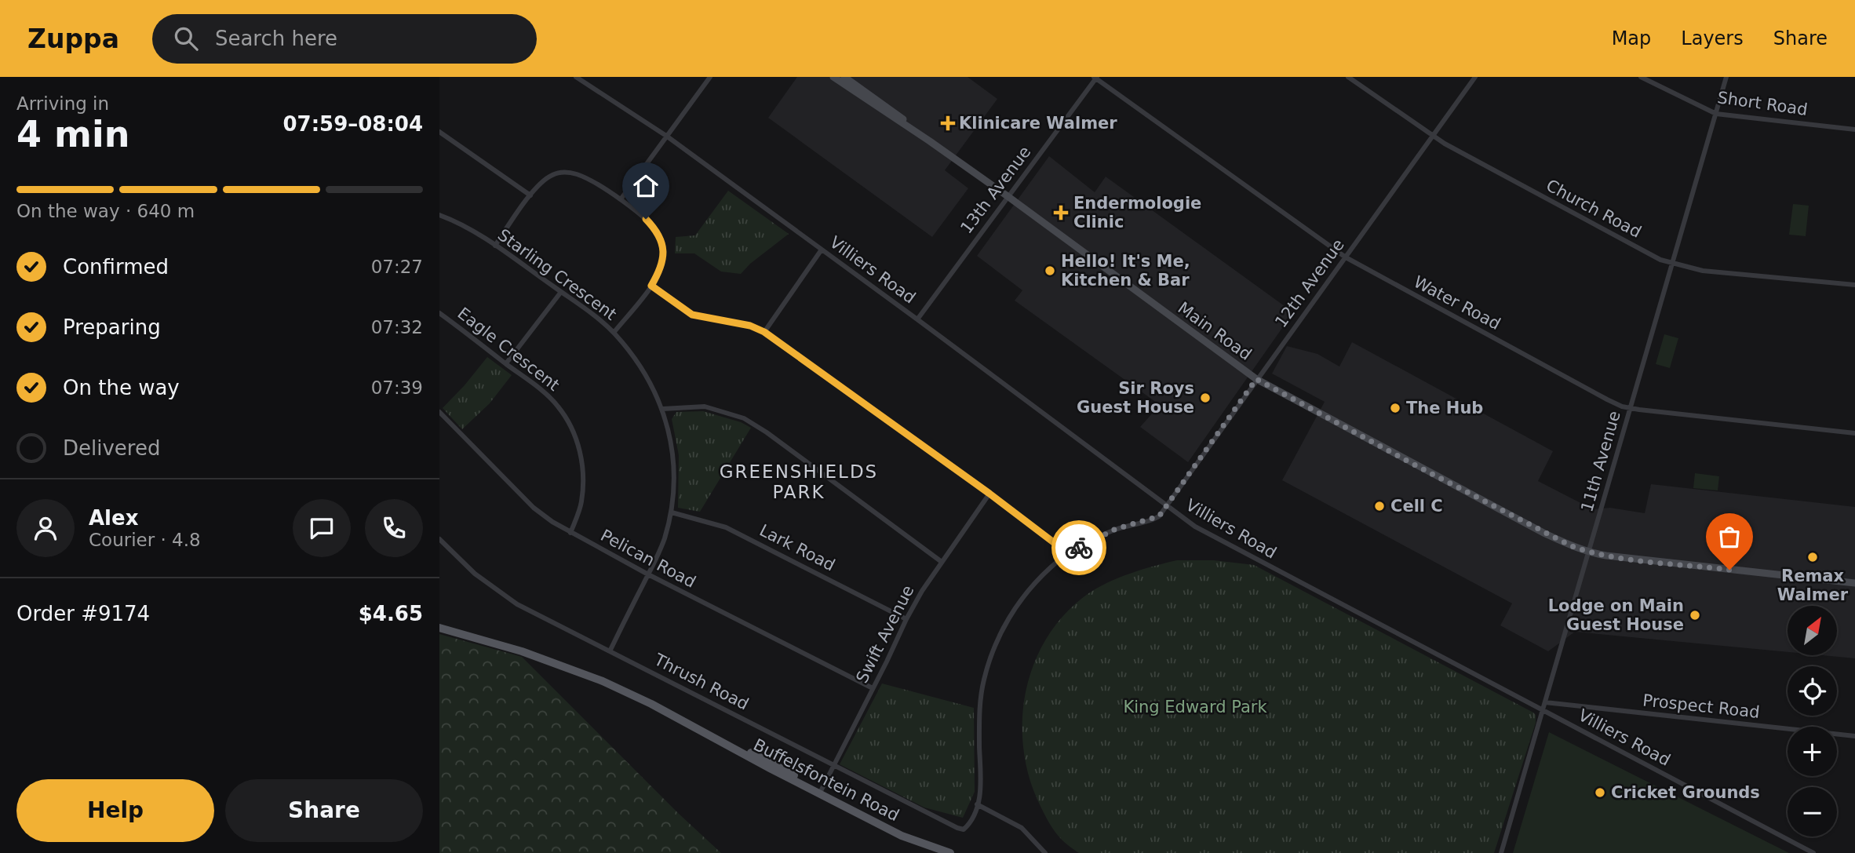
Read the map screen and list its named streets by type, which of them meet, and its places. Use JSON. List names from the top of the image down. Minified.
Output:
{"streets":{"main road":["Main Road","Buffelsfontein Road"],"street":["Short Road","13th Avenue","Church Road","Villiers Road","Starling Crescent","12th Avenue","Water Road","Eagle Crescent","11th Avenue","Lark Road","Pelican Road","Swift Avenue","Thrush Road","Prospect Road"]},"crossings":[["Short Road","11th Avenue"],["13th Avenue","Villiers Road"],["13th Avenue","Water Road"],["13th Avenue","Main Road"],["Church Road","12th Avenue"],["Church Road","11th Avenue"],["Villiers Road","12th Avenue"],["Villiers Road","11th Avenue"],["Starling Crescent","Lark Road"],["Starling Crescent","Pelican Road"],["Starling Crescent","Thrush Road"],["12th Avenue","Water Road"],["12th Avenue","Main Road"],["12th Avenue","Thrush Road"],["Water Road","11th Avenue"],["Main Road","11th Avenue"],["Eagle Crescent","Pelican Road"],["11th Avenue","Prospect Road"],["Lark Road","Swift Avenue"],["Pelican Road","Swift Avenue"],["Swift Avenue","Thrush Road"],["Swift Avenue","Buffelsfontein Road"]],"districts":["GREENSHIELDS PARK"],"parks":["King Edward Park"],"places":{"health":["Klinicare Walmer","Endermologie Clinic"],"other":["Hello! It's Me, Kitchen & Bar","Sir Roys Guest House","The Hub","Cell C","Remax Walmer","Lodge on Main Guest House","Cricket Grounds"]},"north":"top right","page":{"header":"Zuppa","search":"Search here","nav":["Map","Layers","Share"],"heading":["4 min","Arriving in","07:59–08:04"],"panel":["Alex","Courier · 4.8","Order #9174","$4.65"],"bar":"On the way · 640 m","list":[["Confirmed","07:27"],["Preparing","07:32"],["On the way","07:39"],"Delivered"],"map_buttons":["+","−"],"buttons":["Help","Share"]}}
